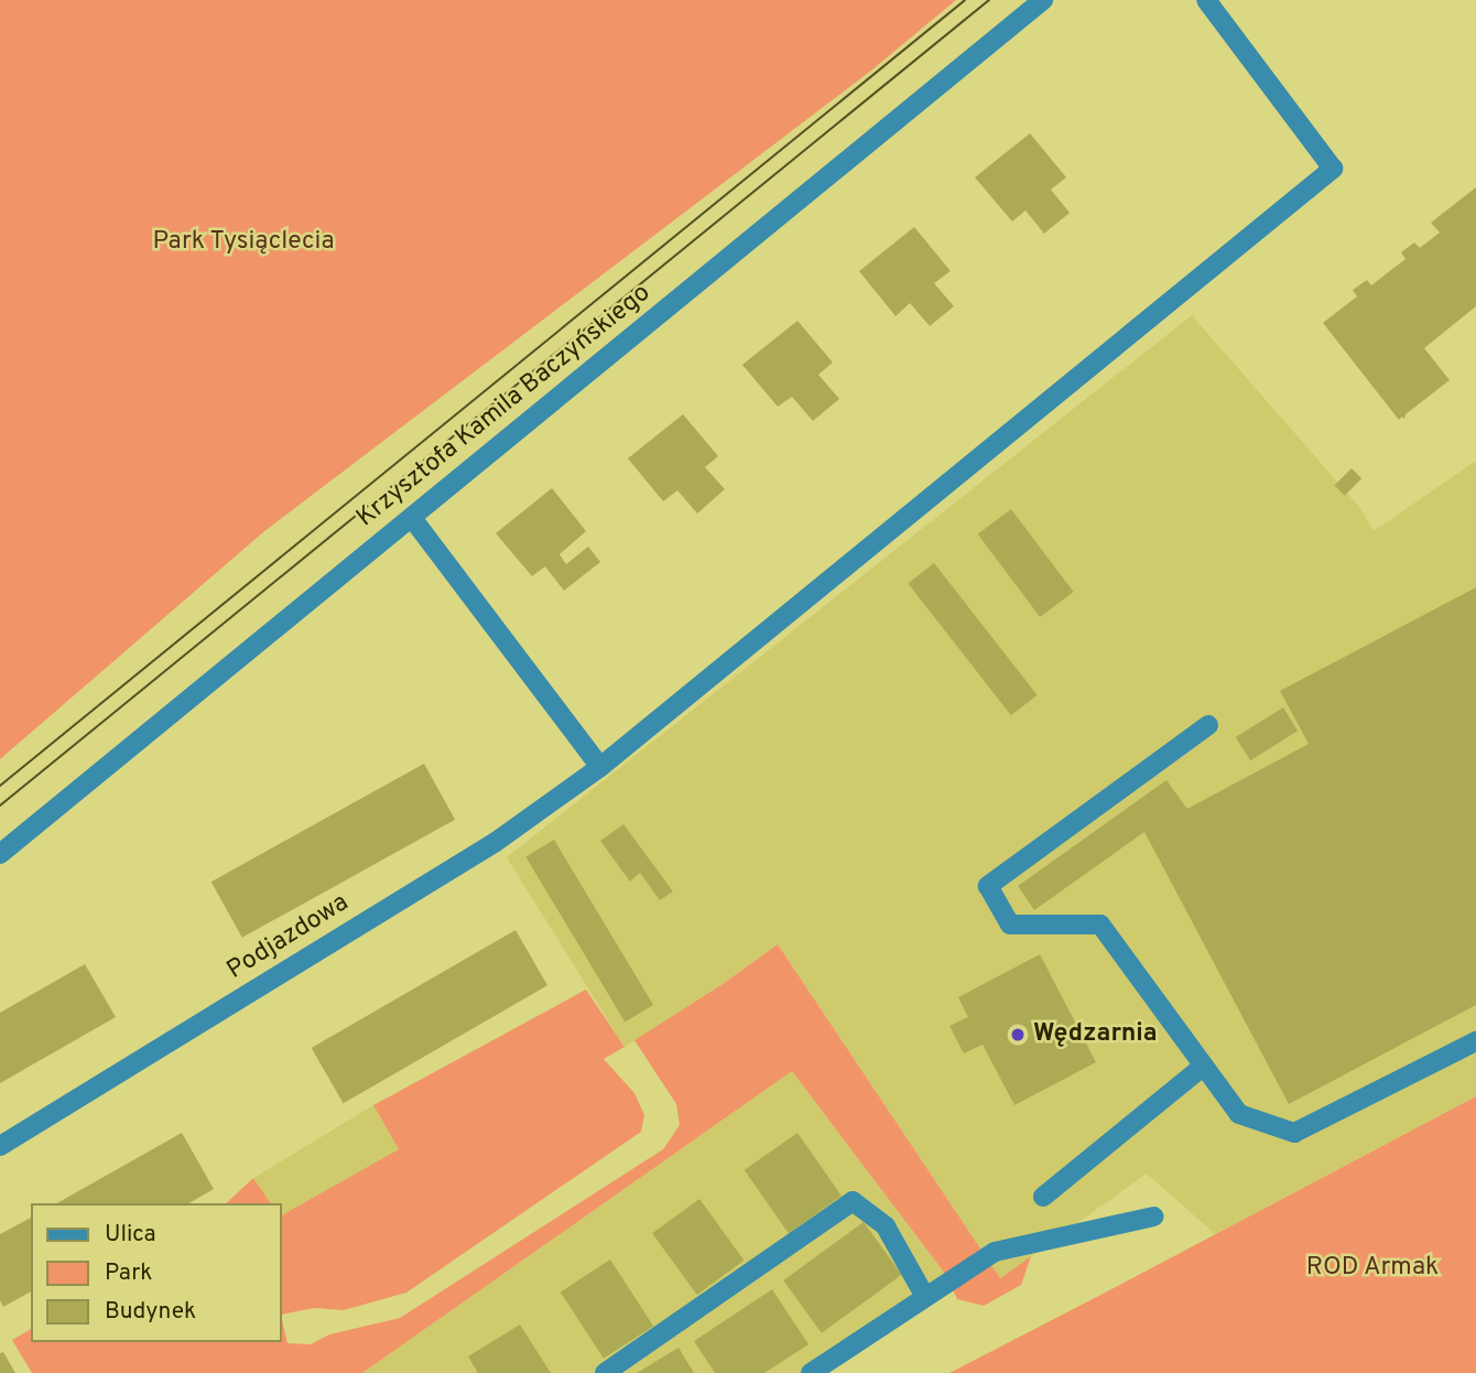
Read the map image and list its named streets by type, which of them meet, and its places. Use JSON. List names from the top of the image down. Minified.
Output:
{"streets":{"street":["Krzysztofa Kamila Baczyńskiego","Podjazdowa"]},"parks":["Park Tysiąclecia","ROD Armak"],"places":["Wędzarnia"],"legend":["Ulica","Park","Budynek"]}
